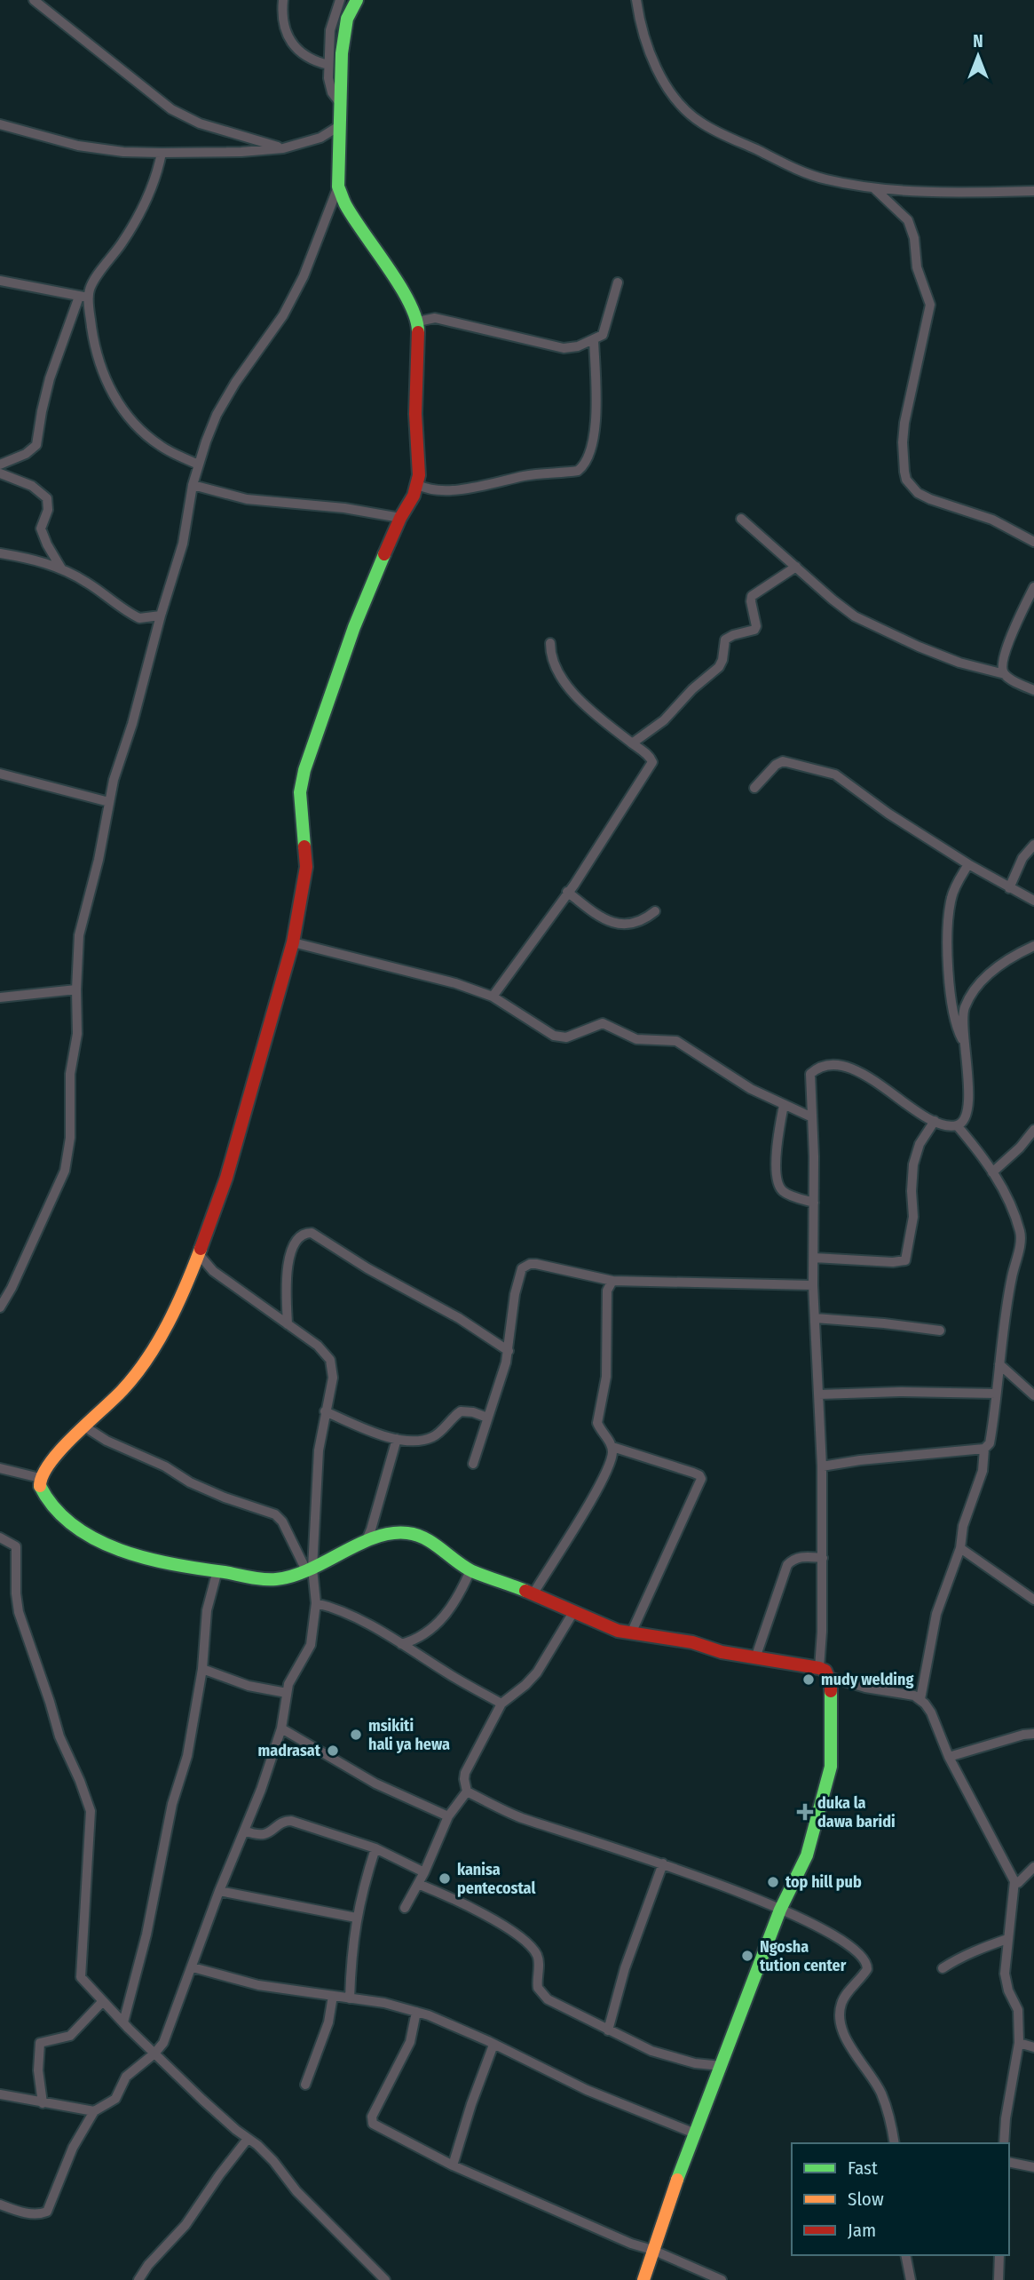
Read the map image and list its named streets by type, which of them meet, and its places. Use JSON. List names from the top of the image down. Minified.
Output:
{"places":{"other":["mudy welding","msikiti hali ya hewa","madrasat","kanisa pentecostal","top hill pub","Ngosha tution center"],"health":["duka la dawa baridi"]},"legend":["Fast","Slow","Jam"],"north":"top"}
